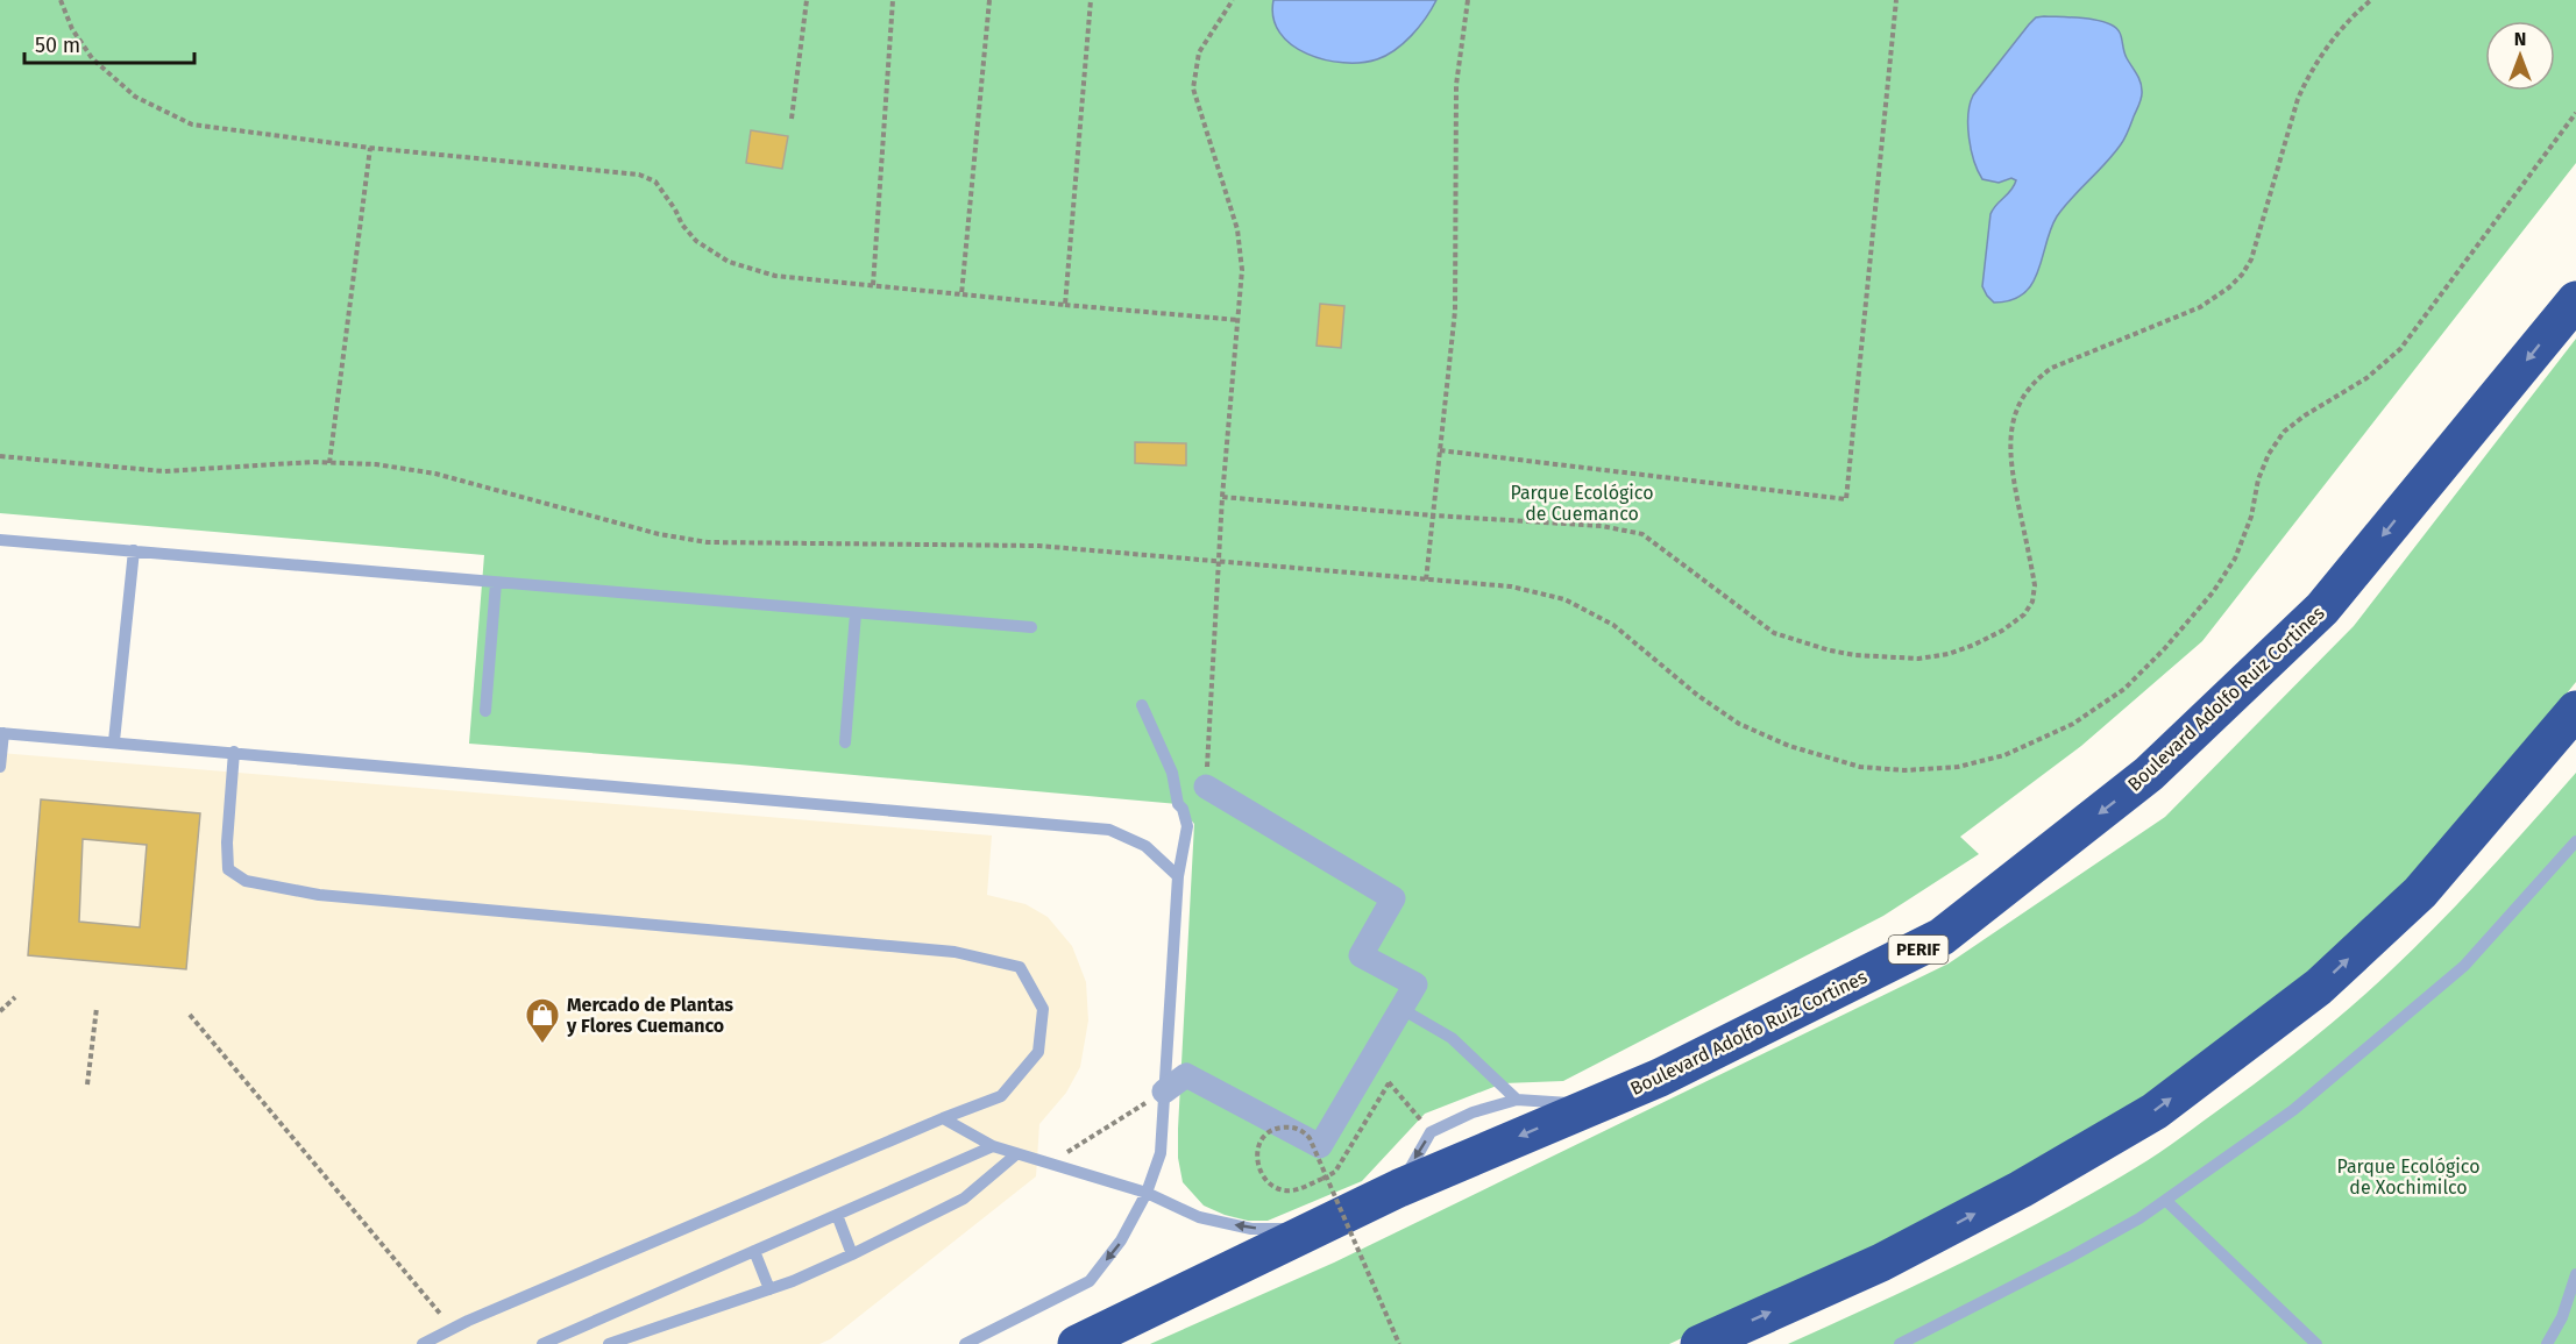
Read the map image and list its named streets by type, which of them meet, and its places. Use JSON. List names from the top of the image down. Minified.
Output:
{"streets":{"highway":["Boulevard Adolfo Ruiz Cortines","PERIF"]},"parks":["Parque Ecológico de Cuemanco","Parque Ecológico de Xochimilco"],"places":{"shop":["Mercado de Plantas y Flores Cuemanco"]},"scale_bar":"50 m","north":"top"}
